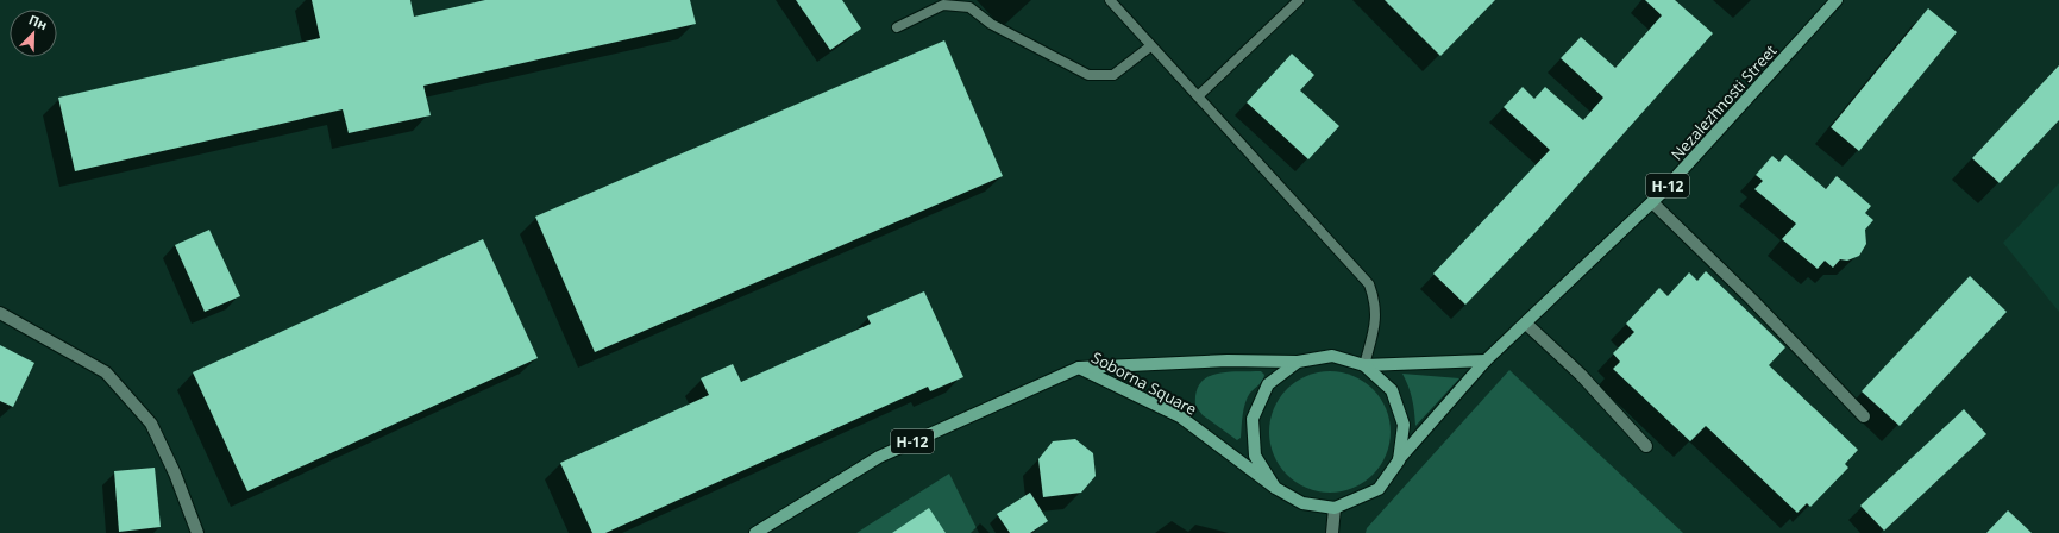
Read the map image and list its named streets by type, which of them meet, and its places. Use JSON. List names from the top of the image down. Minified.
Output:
{"streets":{"main road":["Nezalezhnosti Street","Н-12","Soborna Square"]},"crossings":[["Nezalezhnosti Street","Soborna Square"],["Н-12","Soborna Square"]],"north":"top right"}
